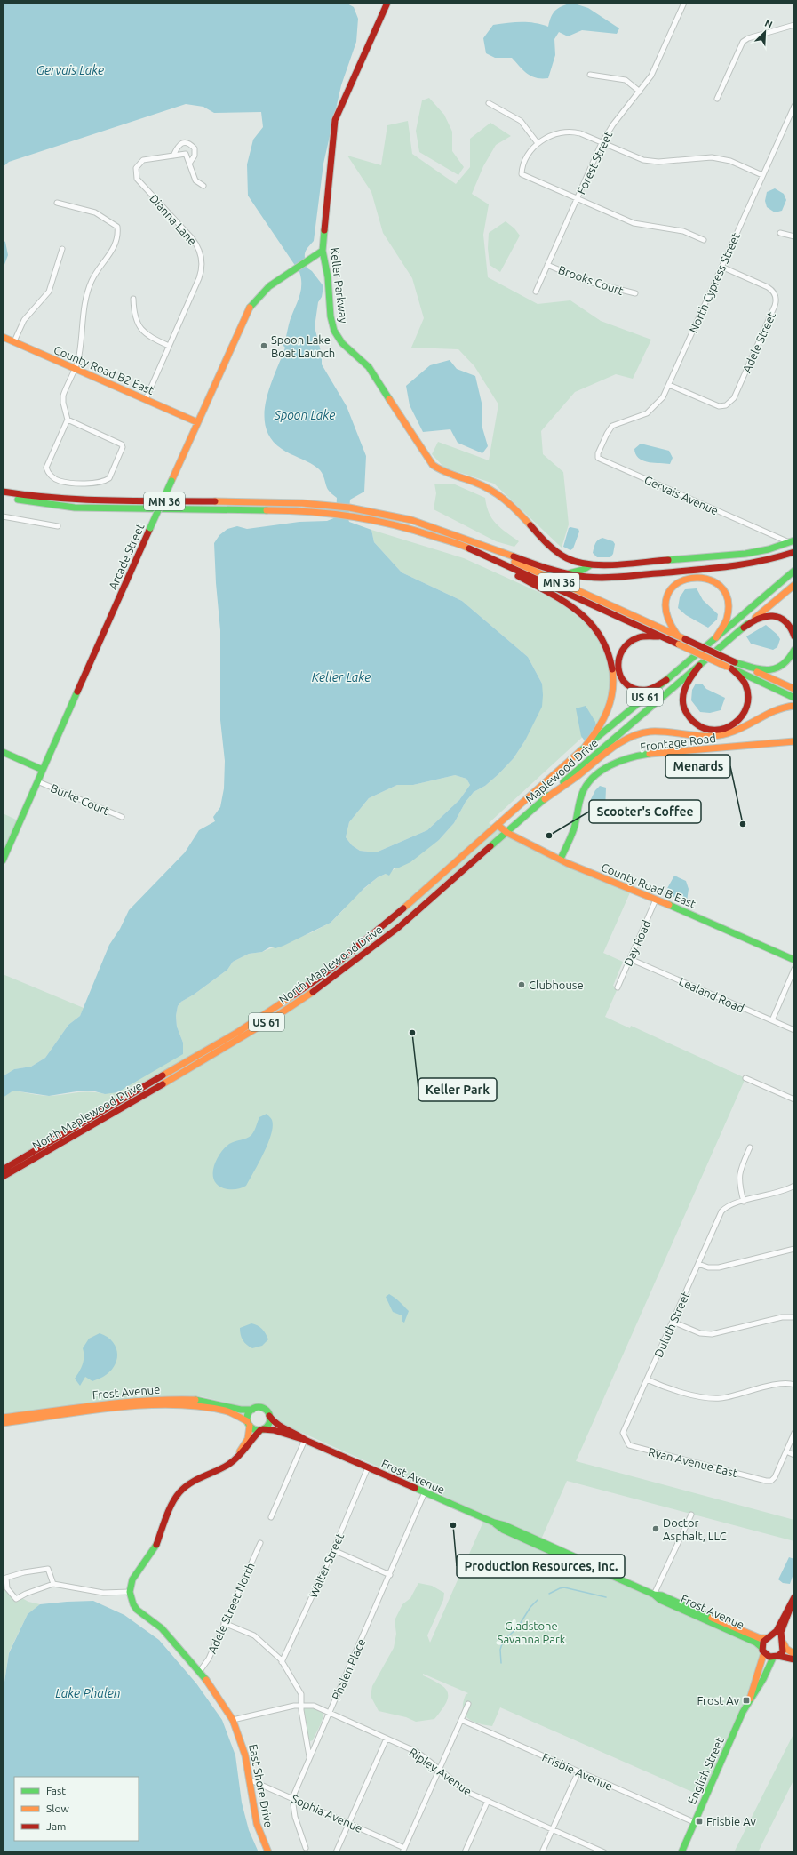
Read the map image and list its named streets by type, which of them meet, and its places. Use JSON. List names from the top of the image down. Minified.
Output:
{"streets":{"main road":["Keller Parkway","County Road B2 East","MN 36","Arcade Street","US 61","Frontage Road","Maplewood Drive","County Road B East","North Maplewood Drive","Frost Avenue","English Street","East Shore Drive"],"street":["Forest Street","Dianna Lane","Brooks Court","North Cypress Street","Adele Street","Gervais Avenue","Burke Court","Day Road","Lealand Road","Duluth Street","Ryan Avenue East","Walter Street","Adele Street North","Phalen Place","Ripley Avenue","Frisbie Avenue","Sophia Avenue"]},"crossings":[["Forest Street","Brooks Court"],["Dianna Lane","County Road B2 East"],["North Cypress Street","Adele Street"],["North Cypress Street","Gervais Avenue"],["Keller Parkway","Arcade Street"],["County Road B2 East","Arcade Street"],["Arcade Street","Burke Court"],["US 61","Maplewood Drive"],["US 61","County Road B East"],["US 61","North Maplewood Drive"],["Frontage Road","County Road B East"],["Maplewood Drive","County Road B East"],["Maplewood Drive","North Maplewood Drive"],["County Road B East","Day Road"],["County Road B East","North Maplewood Drive"],["Day Road","Lealand Road"],["Duluth Street","Ryan Avenue East"],["Frost Avenue","Walter Street"],["Frost Avenue","Phalen Place"],["Frost Avenue","English Street"],["Adele Street North","East Shore Drive"],["Phalen Place","Ripley Avenue"],["Phalen Place","Sophia Avenue"],["English Street","Frisbie Avenue"],["Ripley Avenue","East Shore Drive"],["East Shore Drive","Sophia Avenue"]],"water":["Gervais Lake","Spoon Lake","Keller Lake","Lake Phalen"],"parks":["Gladstone Savanna Park"],"places":{"other":["Spoon Lake Boat Launch","Menards","Scooter's Coffee","Clubhouse","Keller Park","Production Resources, Inc.","Doctor Asphalt, LLC"],"transit":["Frost Av","Frisbie Av"]},"legend":["Fast","Slow","Jam"],"north":"top right"}
